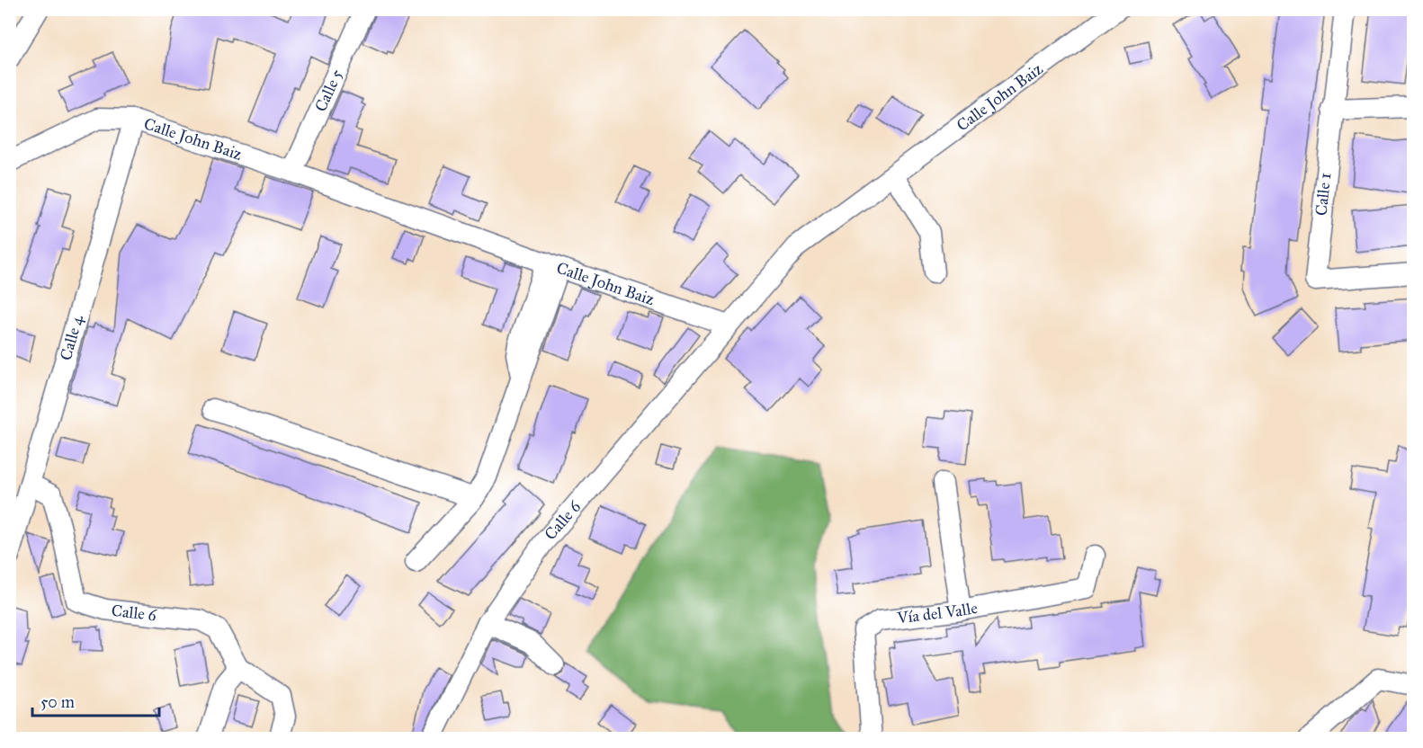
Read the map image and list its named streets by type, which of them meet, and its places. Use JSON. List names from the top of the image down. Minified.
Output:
{"streets":{"street":["Calle 5","Calle John Baiz","Calle 1","Calle 4","Calle 6","Vía del Valle"]},"crossings":[["Calle 5","Calle John Baiz"],["Calle John Baiz","Calle 4"],["Calle John Baiz","Calle 6"],["Calle 4","Calle 6"]],"scale_bar":"50 m"}
